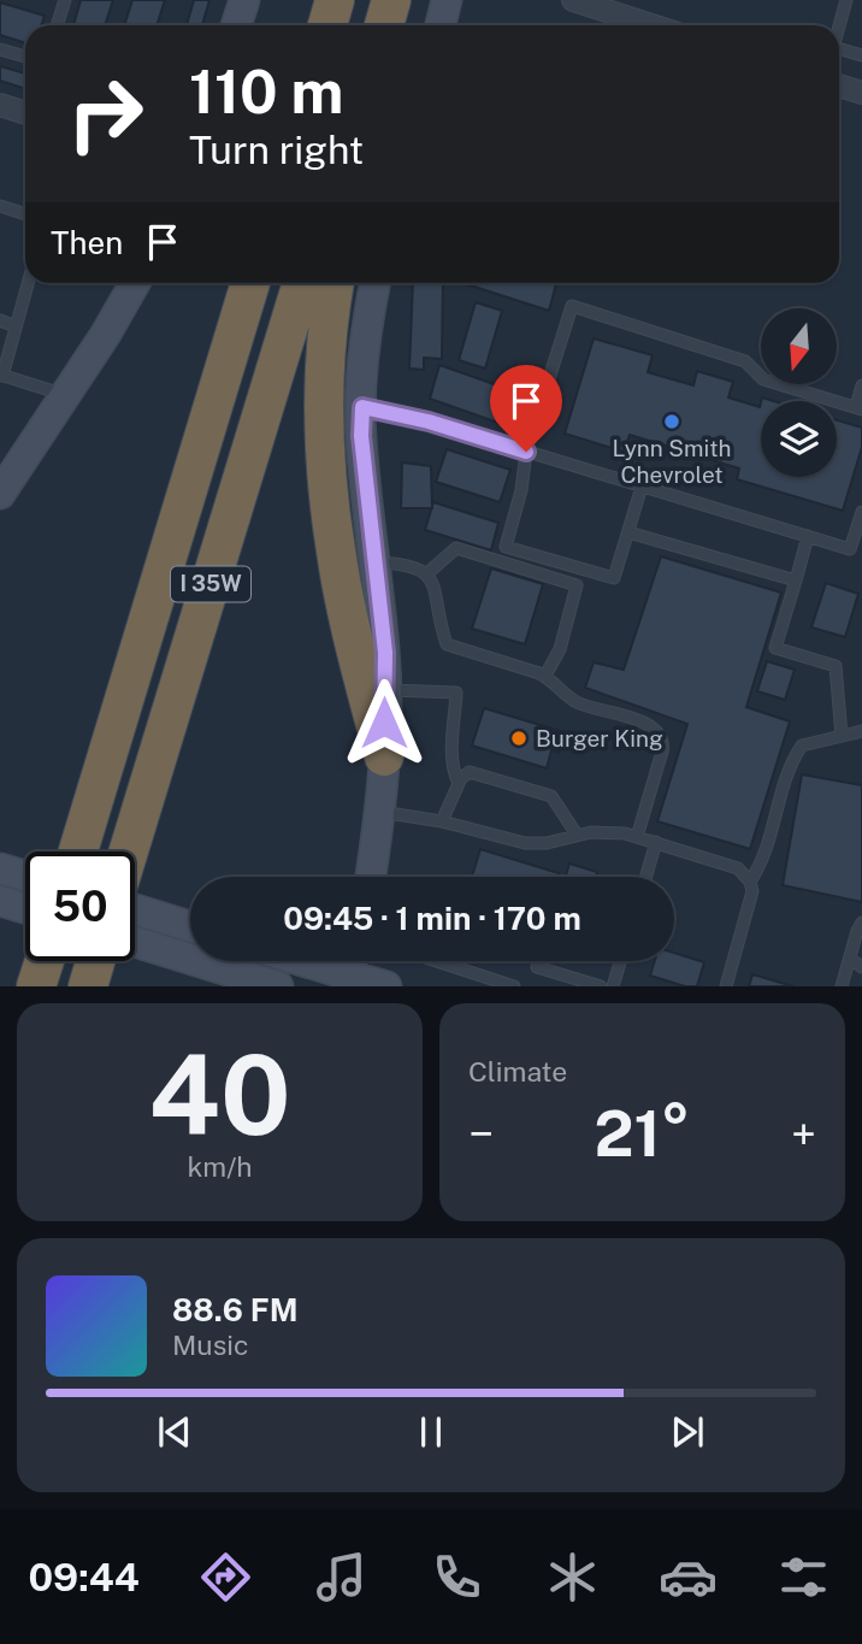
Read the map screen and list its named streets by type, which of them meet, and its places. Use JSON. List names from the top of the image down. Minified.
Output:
{"streets":{"highway":["I 35W"]},"places":["Lynn Smith Chevrolet","Burger King"],"north":"bottom","page":{"turn":["110 m","Turn right"],"then":"Then","limit":"50","trip":"09:45 · 1 min · 170 m","tile":[["40","km/h"],"Climate"],"heat":["−","21°","+"],"song":["88.6 FM","Music"],"tabs":"09:44"}}
